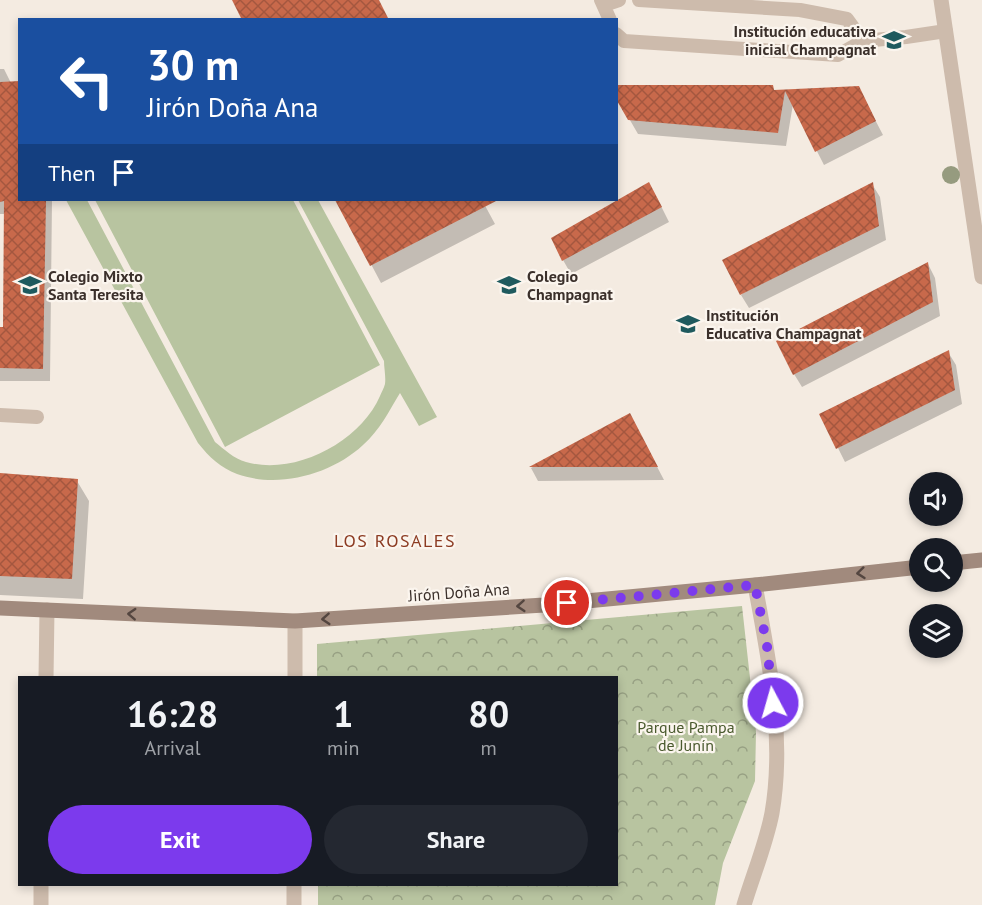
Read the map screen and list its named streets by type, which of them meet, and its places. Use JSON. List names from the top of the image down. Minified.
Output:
{"streets":{"street":["Jirón Doña Ana"]},"one_way":["Jirón Doña Ana"],"districts":["LOS ROSALES"],"parks":["Parque Pampa de Junín"],"places":{"school or university":["Institución educativa inicial Champagnat","Colegio Mixto Santa Teresita","Colegio Champagnat","Institución Educativa Champagnat"]},"page":{"turn":["30 m","Jirón Doña Ana"],"then":"Then","eta":["16:28","Arrival","1","min","80","m"],"buttons":["Exit","Share"]}}
